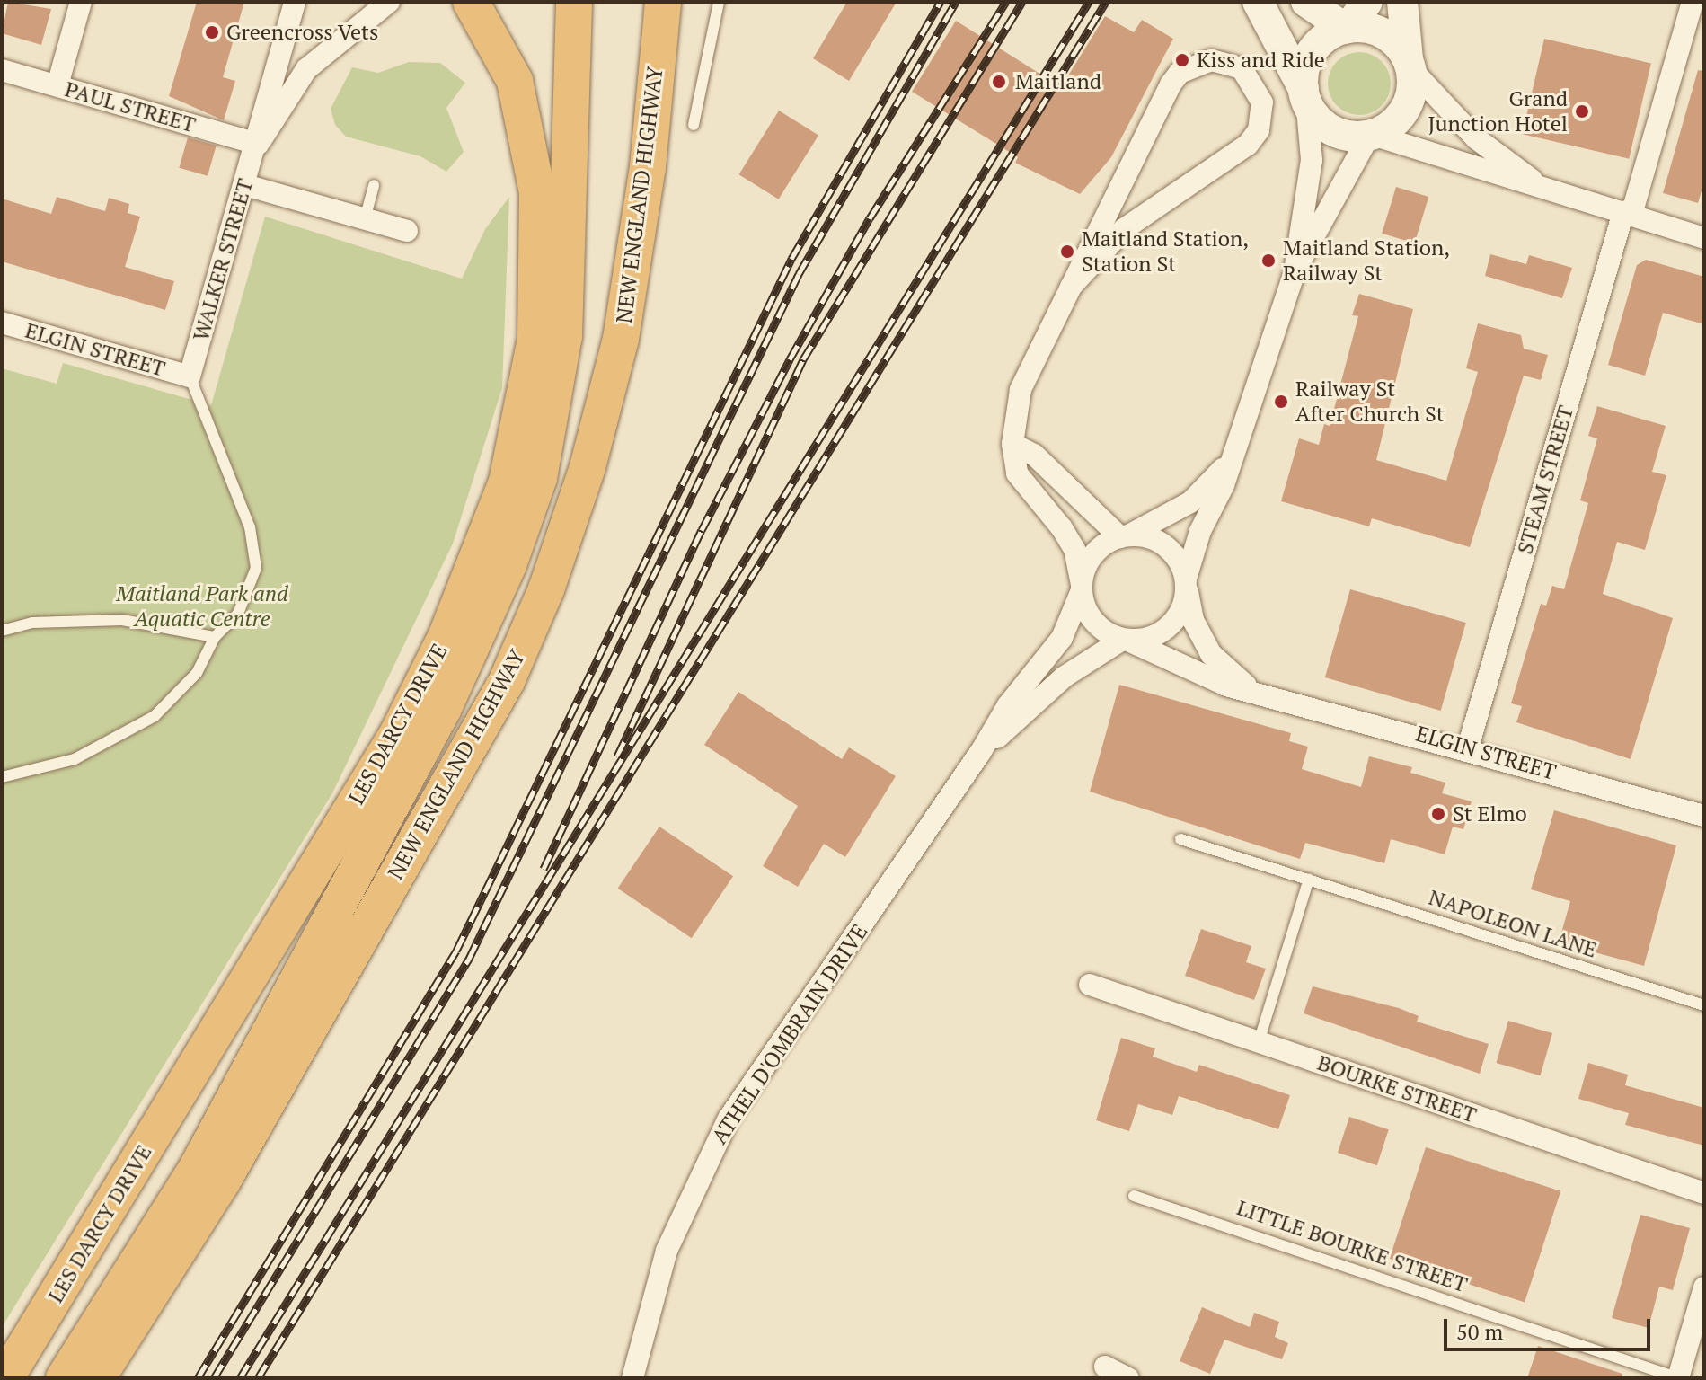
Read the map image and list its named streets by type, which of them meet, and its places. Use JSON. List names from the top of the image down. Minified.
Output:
{"streets":{"highway":["NEW ENGLAND HIGHWAY","LES DARCY DRIVE"],"street":["PAUL STREET","WALKER STREET","ELGIN STREET","STEAM STREET","ATHEL D'OMBRAIN DRIVE","BOURKE STREET"],"lane":["NAPOLEON LANE","LITTLE BOURKE STREET"]},"crossings":[["PAUL STREET","WALKER STREET"],["WALKER STREET","ELGIN STREET"],["ELGIN STREET","STEAM STREET"],["ELGIN STREET","ATHEL D'OMBRAIN DRIVE"]],"parks":["Maitland Park and Aquatic Centre"],"places":["Greencross Vets","Kiss and Ride","Maitland","Grand Junction Hotel","Maitland Station, Station St","Maitland Station, Railway St","Railway St After Church St","St Elmo"],"scale_bar":"50 m"}
